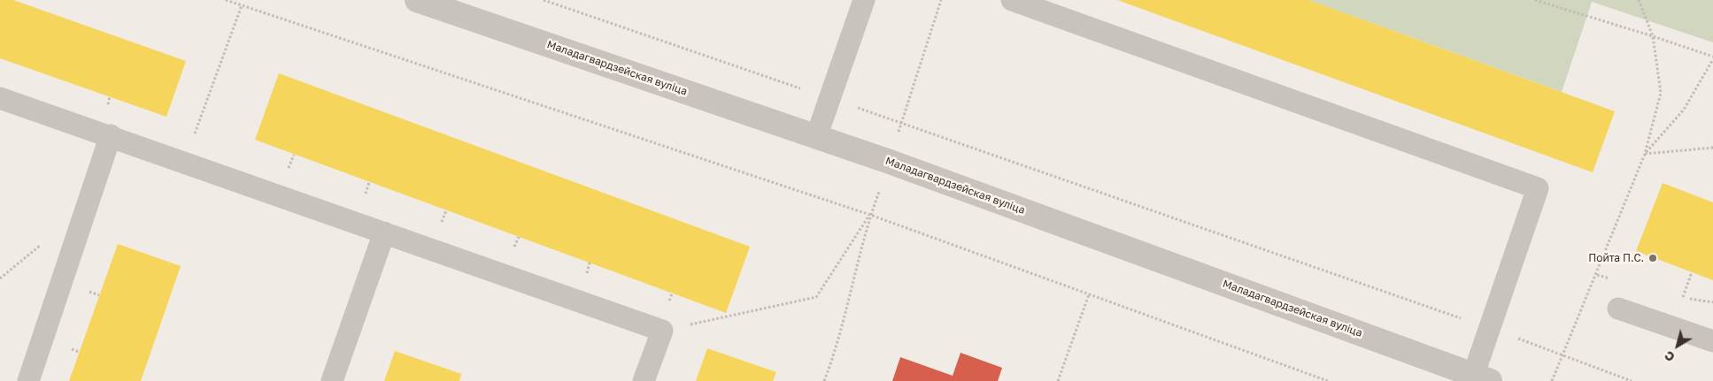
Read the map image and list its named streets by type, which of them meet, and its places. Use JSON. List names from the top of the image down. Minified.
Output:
{"streets":{"street":["Маладагвардзейская вуліца"]},"places":["Пойта П.С."],"north":"bottom left"}
